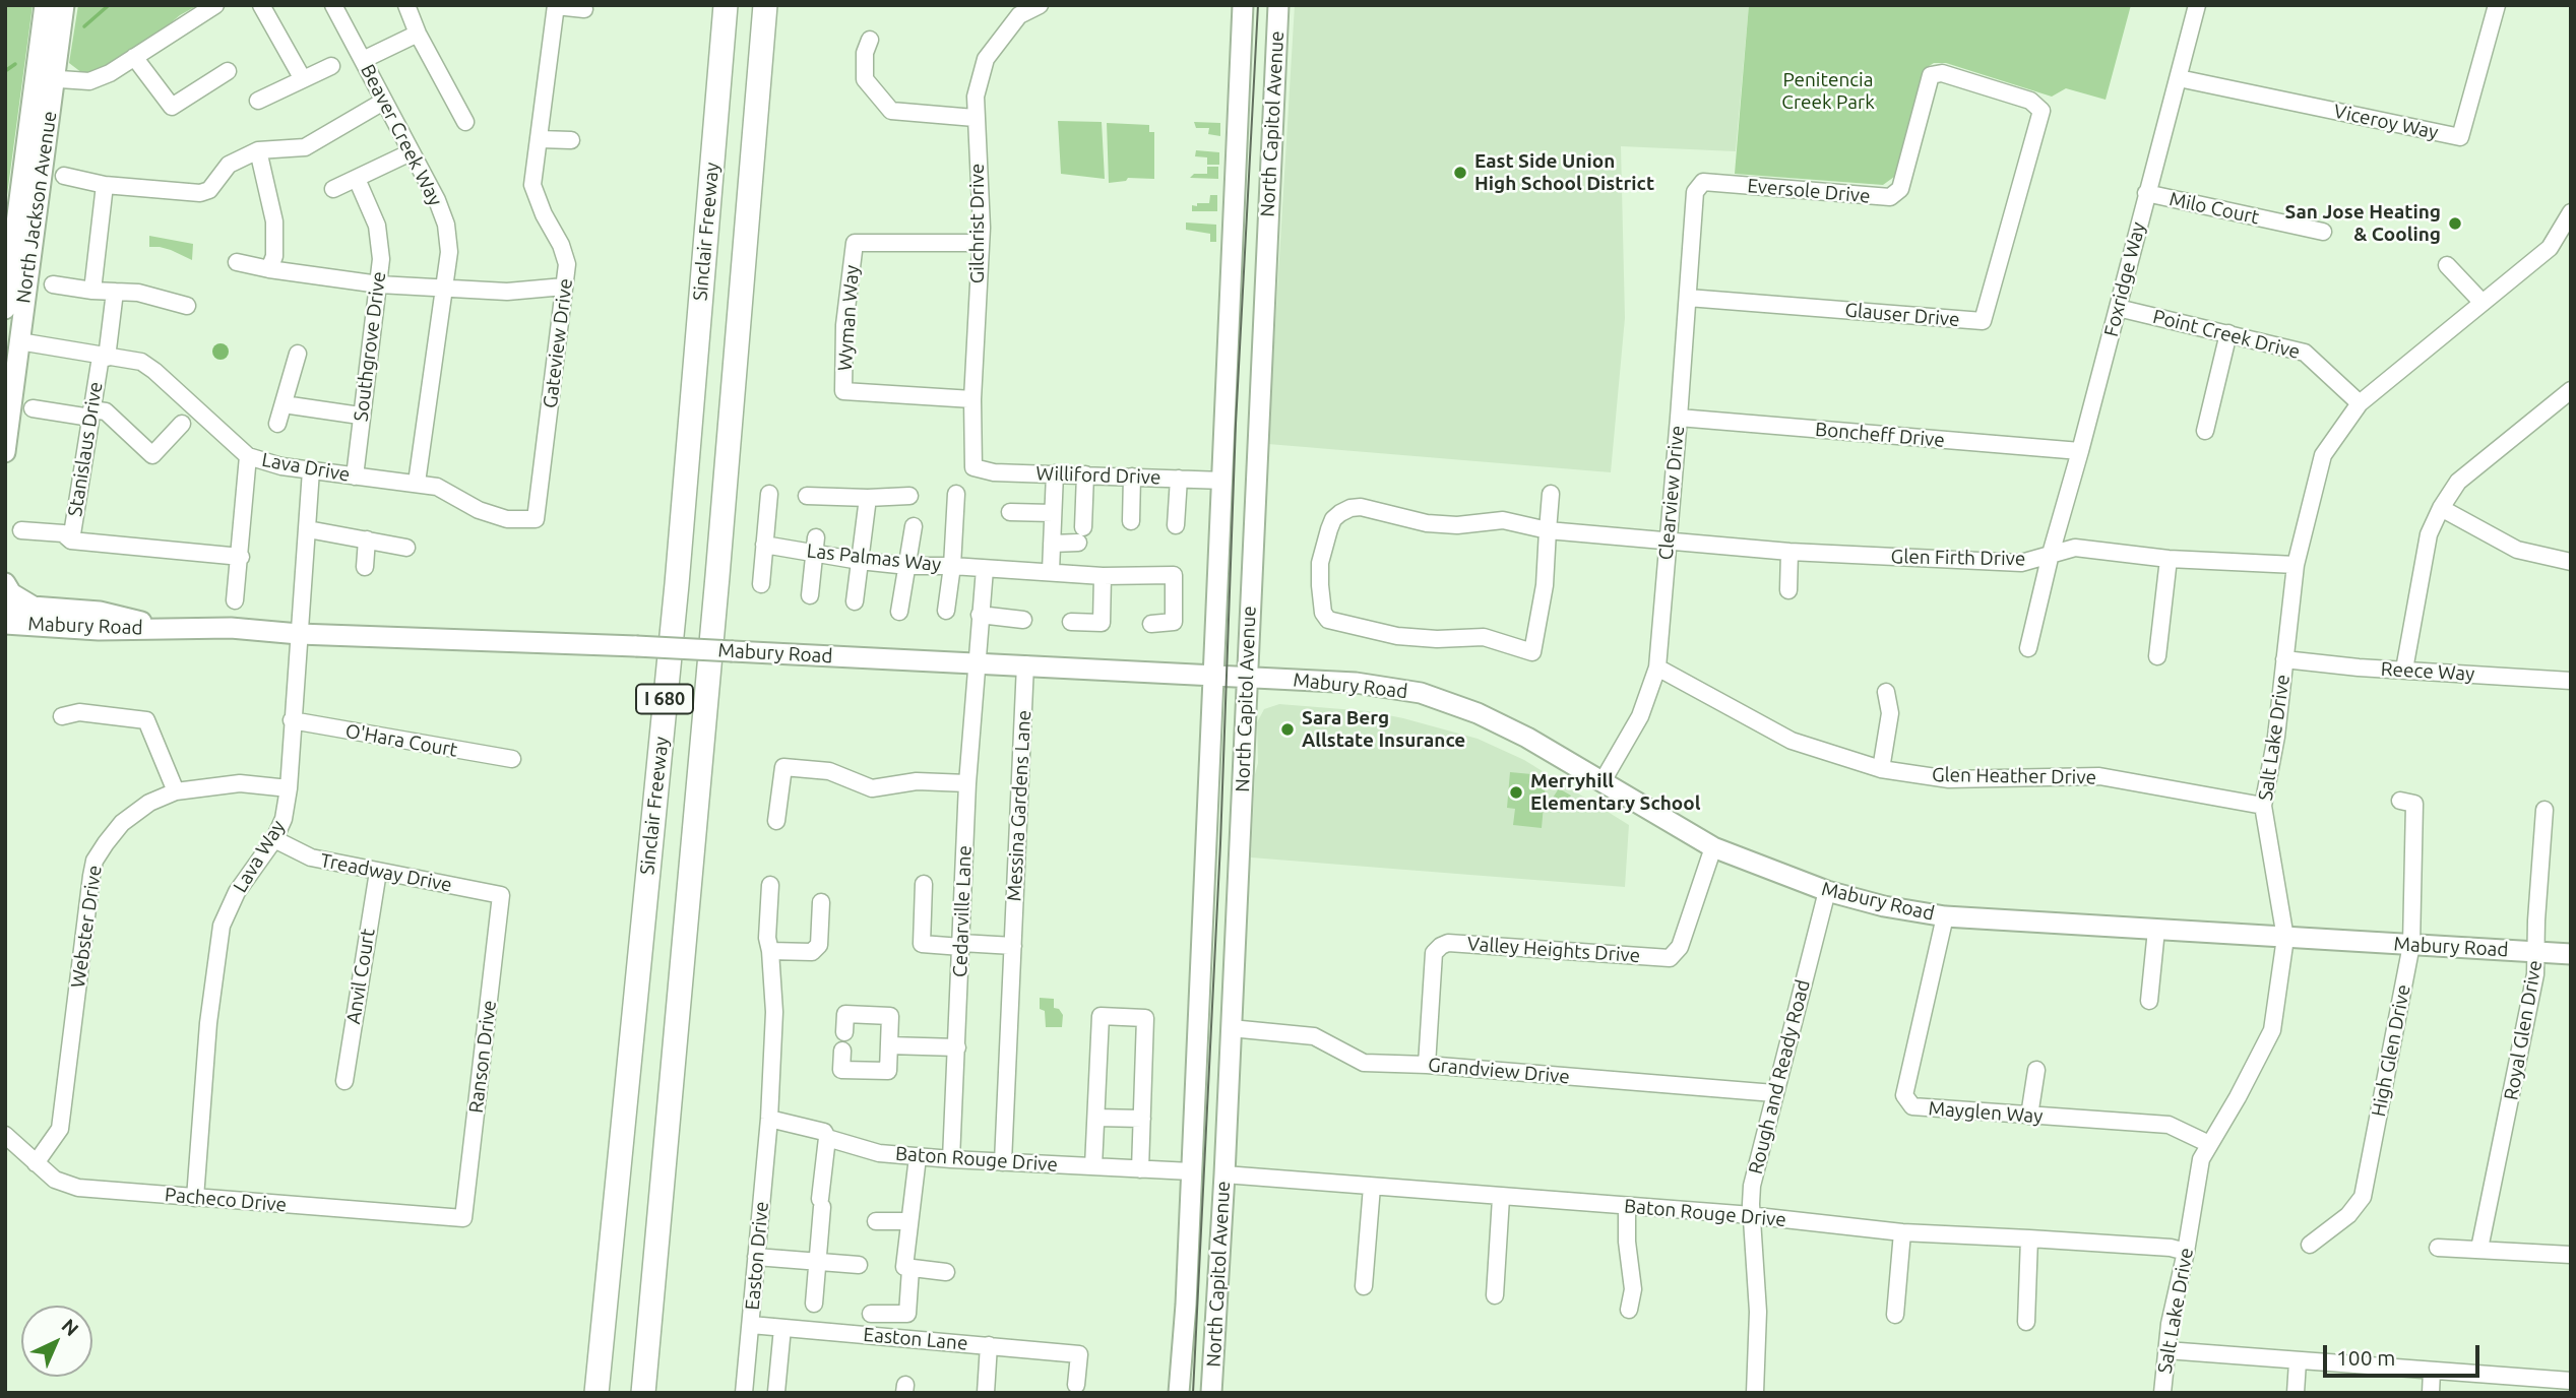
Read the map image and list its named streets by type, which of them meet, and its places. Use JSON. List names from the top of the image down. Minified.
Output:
{"streets":{"highway":["Sinclair Freeway","I 680"],"main road":["North Capitol Avenue","North Jackson Avenue","Mabury Road"],"street":["Viceroy Way","Beaver Creek Way","Eversole Drive","Milo Court","Gilchrist Drive","Foxridge Way","Glauser Drive","Wyman Way","Point Creek Drive","Gateview Drive","Southgrove Drive","Boncheff Drive","Stanislaus Drive","Lava Drive","Williford Drive","Clearview Drive","Las Palmas Way","Glen Firth Drive","Reece Way","Salt Lake Drive","O'Hara Court","Glen Heather Drive","Messina Gardens Lane","Lava Way","Treadway Drive","Cedarville Lane","Webster Drive","Valley Heights Drive","Anvil Court","Royal Glen Drive","High Glen Drive","Ranson Drive","Grandview Drive","Rough and Ready Road","Mayglen Way","Baton Rouge Drive","Pacheco Drive","Easton Drive","Easton Lane"]},"crossings":[["Viceroy Way","Foxridge Way"],["North Capitol Avenue","Williford Drive"],["North Capitol Avenue","Mabury Road"],["North Capitol Avenue","Grandview Drive"],["North Capitol Avenue","Baton Rouge Drive"],["Beaver Creek Way","Lava Drive"],["Eversole Drive","Glauser Drive"],["Eversole Drive","Clearview Drive"],["North Jackson Avenue","Lava Drive"],["Milo Court","Foxridge Way"],["Gilchrist Drive","Wyman Way"],["Gilchrist Drive","Williford Drive"],["Foxridge Way","Point Creek Drive"],["Foxridge Way","Boncheff Drive"],["Foxridge Way","Glen Firth Drive"],["Glauser Drive","Clearview Drive"],["Point Creek Drive","Salt Lake Drive"],["Gateview Drive","Lava Drive"],["Southgrove Drive","Lava Drive"],["Boncheff Drive","Clearview Drive"],["Stanislaus Drive","Lava Drive"],["Lava Drive","Lava Way"],["Clearview Drive","Glen Firth Drive"],["Clearview Drive","Mabury Road"],["Clearview Drive","Glen Heather Drive"],["Glen Firth Drive","Salt Lake Drive"],["Mabury Road","Salt Lake Drive"],["Mabury Road","Messina Gardens Lane"],["Mabury Road","Lava Way"],["Mabury Road","Cedarville Lane"],["Mabury Road","Valley Heights Drive"],["Mabury Road","Royal Glen Drive"],["Mabury Road","High Glen Drive"],["Mabury Road","Rough and Ready Road"],["Mabury Road","Mayglen Way"],["Reece Way","Salt Lake Drive"],["Salt Lake Drive","Glen Heather Drive"],["Salt Lake Drive","Mayglen Way"],["Salt Lake Drive","Baton Rouge Drive"],["O'Hara Court","Lava Way"],["Messina Gardens Lane","Baton Rouge Drive"],["Lava Way","Treadway Drive"],["Lava Way","Webster Drive"],["Lava Way","Pacheco Drive"],["Treadway Drive","Anvil Court"],["Treadway Drive","Ranson Drive"],["Cedarville Lane","Baton Rouge Drive"],["Webster Drive","Pacheco Drive"],["Valley Heights Drive","Grandview Drive"],["Ranson Drive","Pacheco Drive"],["Grandview Drive","Rough and Ready Road"],["Rough and Ready Road","Baton Rouge Drive"],["Baton Rouge Drive","Easton Drive"],["Easton Drive","Easton Lane"]],"parks":["Penitencia Creek Park"],"places":["East Side Union High School District","San Jose Heating & Cooling","Sara Berg Allstate Insurance","Merryhill Elementary School"],"scale_bar":"100 m","north":"top right"}
